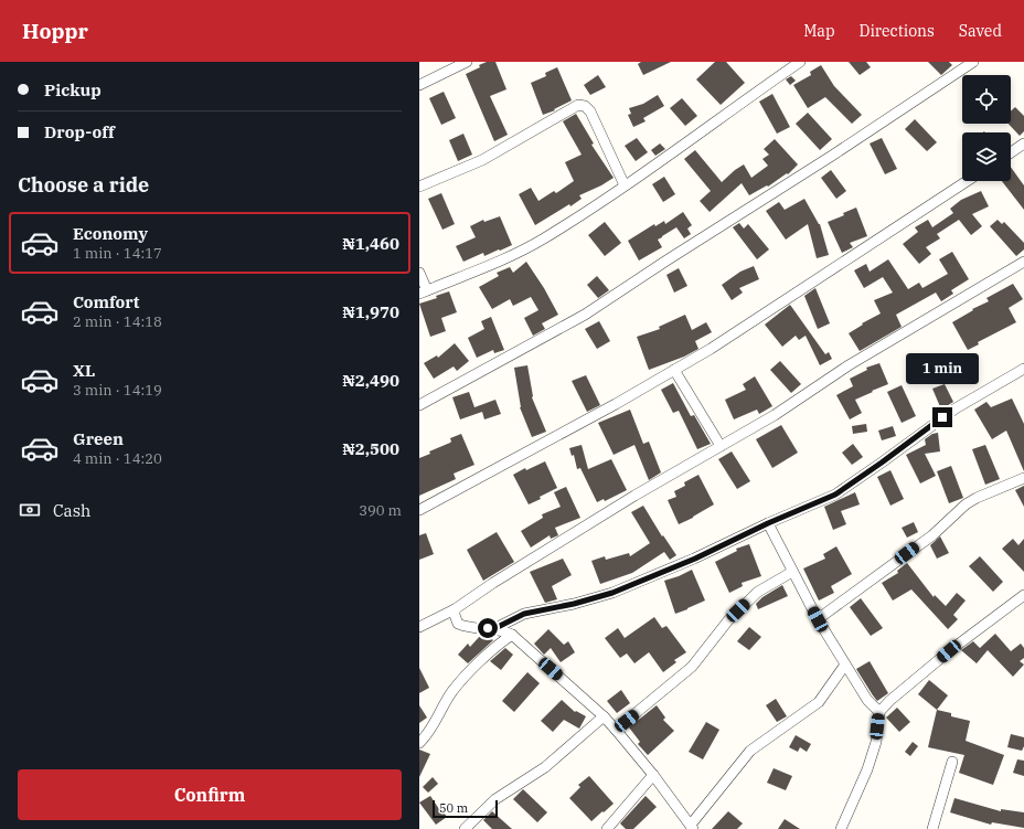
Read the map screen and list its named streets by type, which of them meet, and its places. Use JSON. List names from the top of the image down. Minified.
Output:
{"scale_bar":"50 m","page":{"header":"Hoppr","nav":["Map","Directions","Saved"],"banner":["Pickup","Drop-off"],"heading":"Choose a ride","list":[{"name":"Economy","note":"1 min · 14:17","value":"₦1,460"},{"name":"Comfort","note":"2 min · 14:18","value":"₦1,970"},{"name":"XL","note":"3 min · 14:19","value":"₦2,490"},{"name":"Green","note":"4 min · 14:20","value":"₦2,500"}],"bubble":"1 min","pay":["Cash","390 m"],"buttons":"Confirm","scale":"50 m"}}
